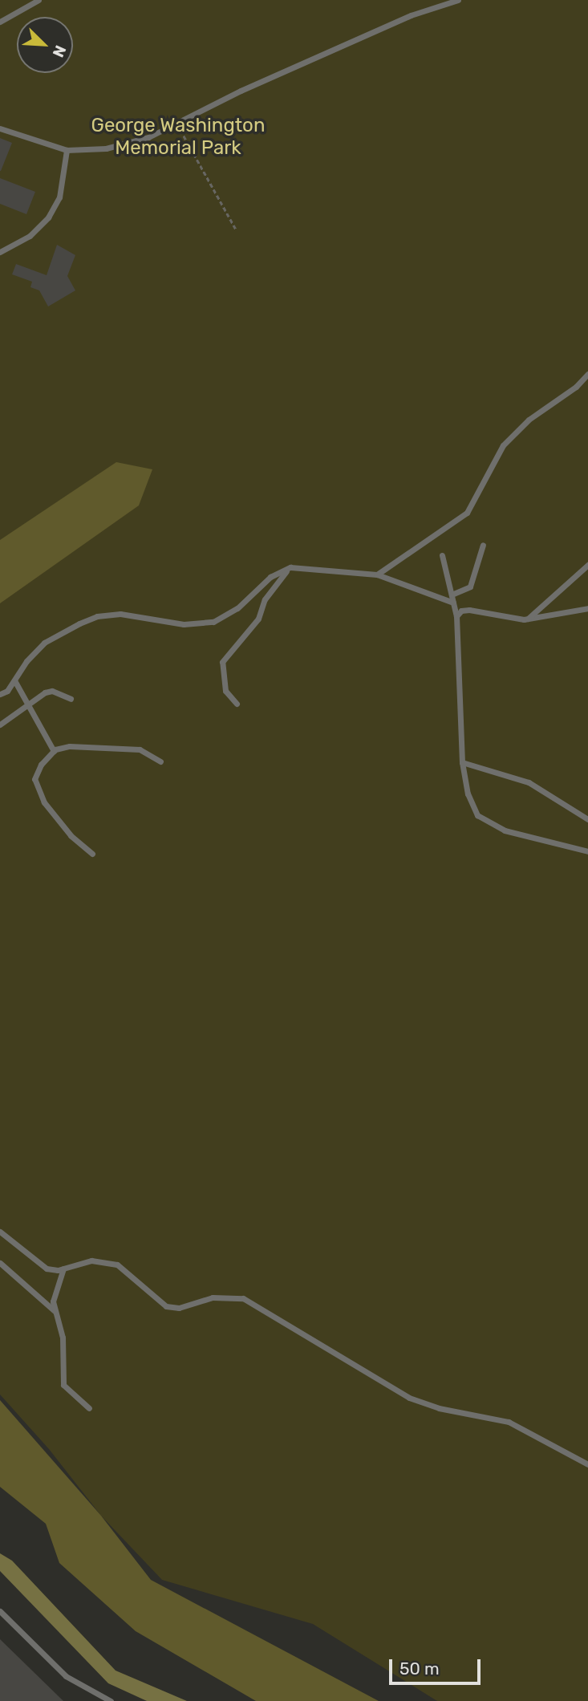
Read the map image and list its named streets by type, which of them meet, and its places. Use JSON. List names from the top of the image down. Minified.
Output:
{"parks":["George Washington Memorial Park"],"scale_bar":"50 m","north":"bottom right"}
